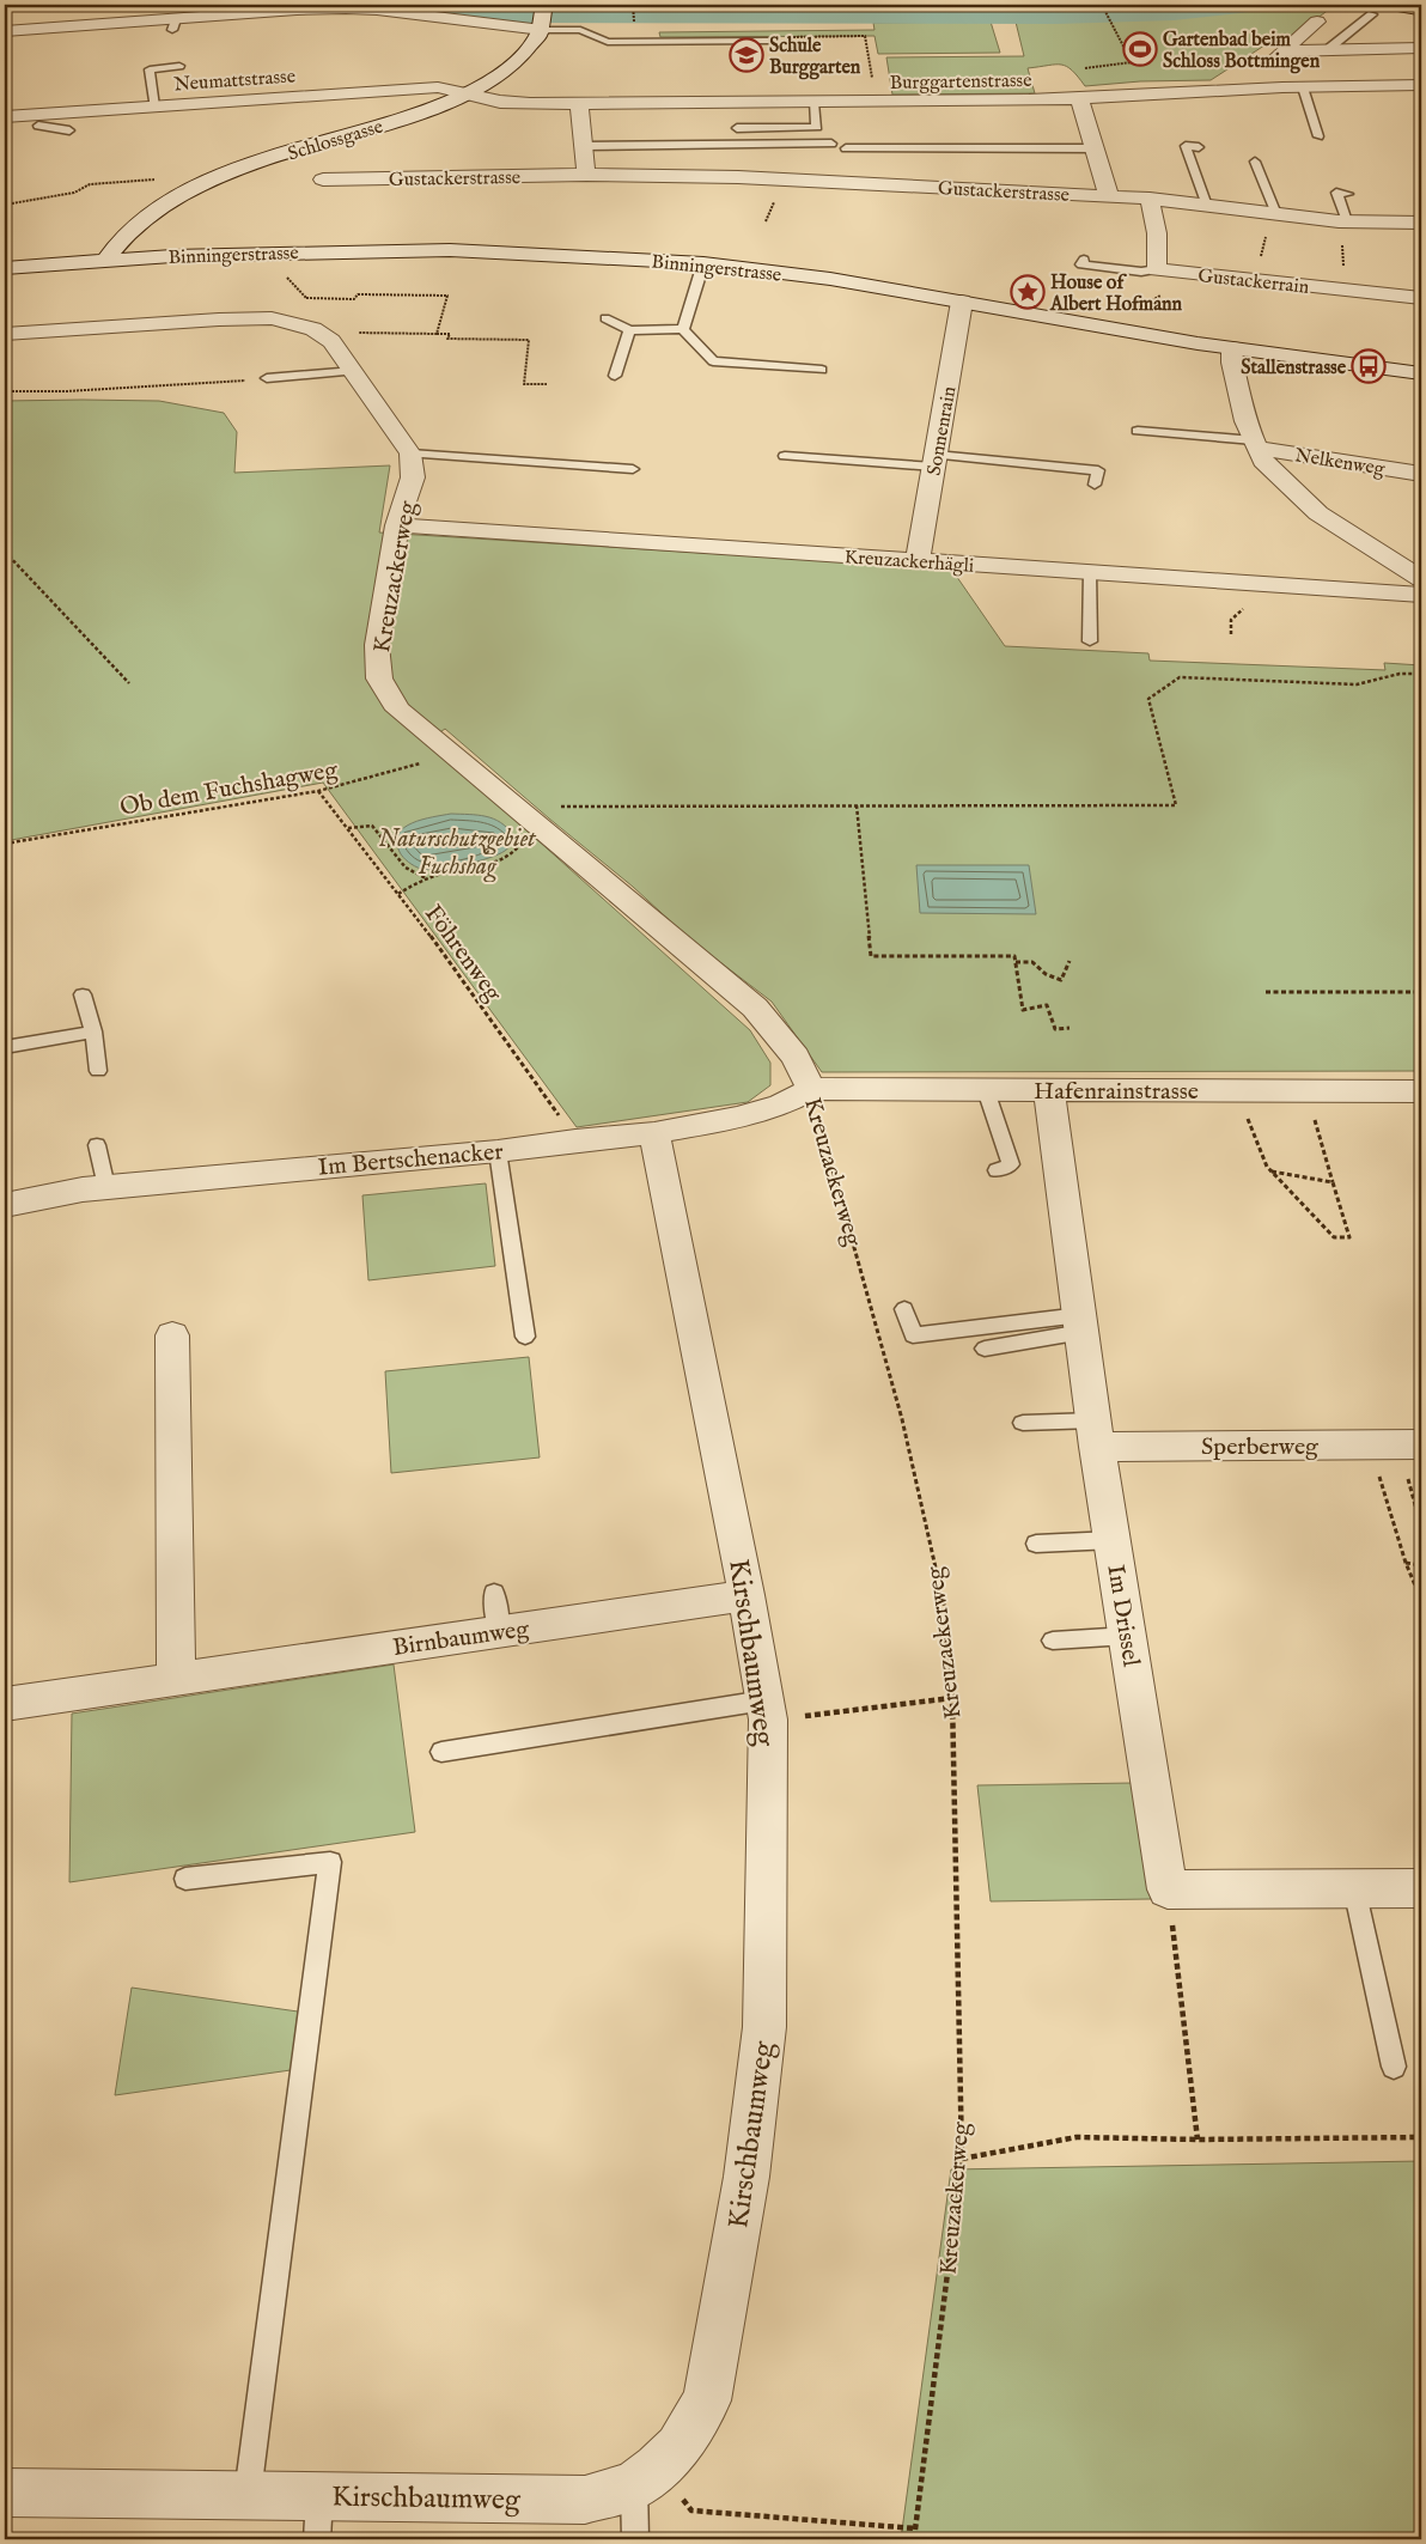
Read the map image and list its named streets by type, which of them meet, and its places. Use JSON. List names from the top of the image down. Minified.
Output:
{"streets":{"street":["Neumattstrasse","Burggartenstrasse","Schlossgasse","Gustackerstrasse","Binningerstrasse","Gustackerrain","Sonnenrain","Nelkenweg","Kreuzackerhägli","Kreuzackerweg","Hafenrainstrasse","Im Bertschenacker","Sperberweg","Im Drissel","Birnbaumweg","Kirschbaumweg"],"path":["Ob dem Fuchshagweg","Föhrenweg"]},"crossings":[["Neumattstrasse","Burggartenstrasse"],["Neumattstrasse","Schlossgasse"],["Burggartenstrasse","Schlossgasse"],["Schlossgasse","Binningerstrasse"],["Binningerstrasse","Sonnenrain"],["Sonnenrain","Kreuzackerhägli"],["Kreuzackerhägli","Kreuzackerweg"],["Kreuzackerweg","Ob dem Fuchshagweg"],["Kreuzackerweg","Hafenrainstrasse"],["Kreuzackerweg","Im Bertschenacker"],["Ob dem Fuchshagweg","Föhrenweg"],["Föhrenweg","Im Bertschenacker"],["Hafenrainstrasse","Im Bertschenacker"],["Hafenrainstrasse","Im Drissel"],["Im Bertschenacker","Kirschbaumweg"],["Sperberweg","Im Drissel"],["Birnbaumweg","Kirschbaumweg"]],"parks":["Naturschutzgebiet Fuchshag"],"places":{"sports":["Gartenbad beim Schloss Bottmingen"],"school or university":["Schule Burggarten"],"place":["House of Albert Hofmann"],"bus stop":["Stallenstrasse"]}}
